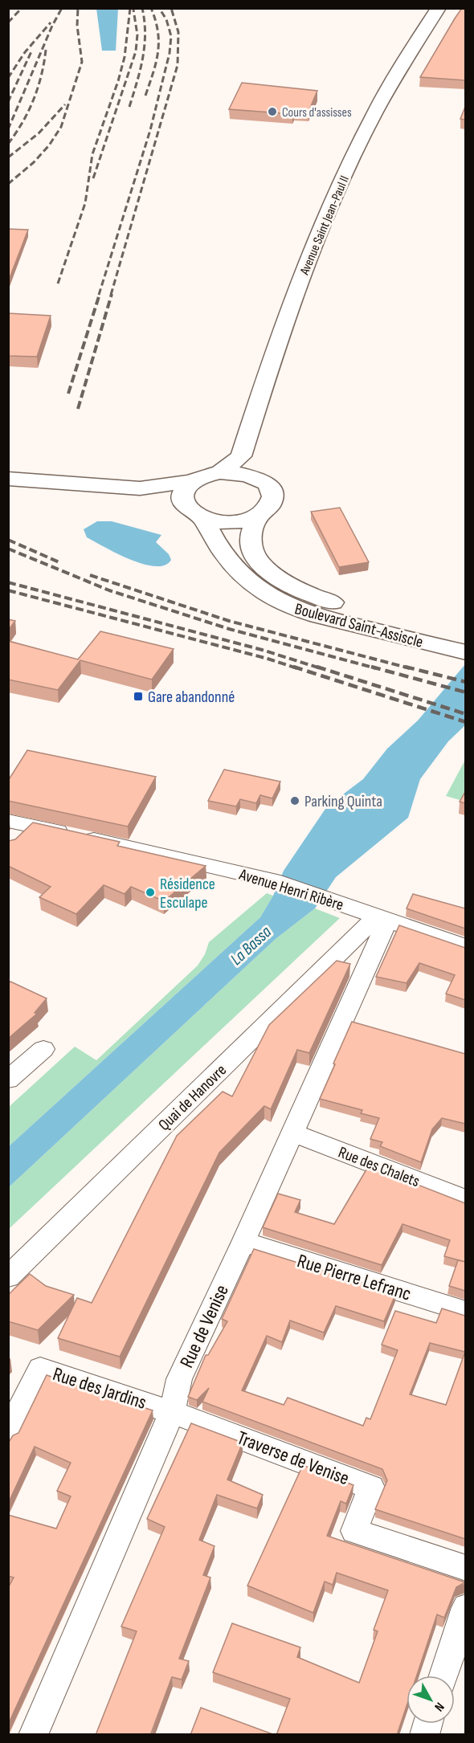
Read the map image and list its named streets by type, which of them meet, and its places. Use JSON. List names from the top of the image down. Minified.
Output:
{"streets":{"street":["Avenue Saint Jean-Paul II","Boulevard Saint-Assiscle","Avenue Henri Ribère","Quai de Hanovre","Rue des Chalets","Rue Pierre Lefranc","Rue de Venise","Rue des Jardins","Traverse de Venise"]},"crossings":[["Avenue Henri Ribère","Quai de Hanovre"],["Avenue Henri Ribère","Rue de Venise"],["Quai de Hanovre","Rue de Venise"],["Rue des Chalets","Rue de Venise"],["Rue Pierre Lefranc","Rue de Venise"],["Rue de Venise","Rue des Jardins"],["Rue de Venise","Traverse de Venise"],["Rue des Jardins","Traverse de Venise"]],"water":["La Bassa"],"places":{"other":["Cours d'assisses","Parking Quinta","Résidence Esculape"],"transit":["Gare abandonné"]},"north":"bottom right"}
